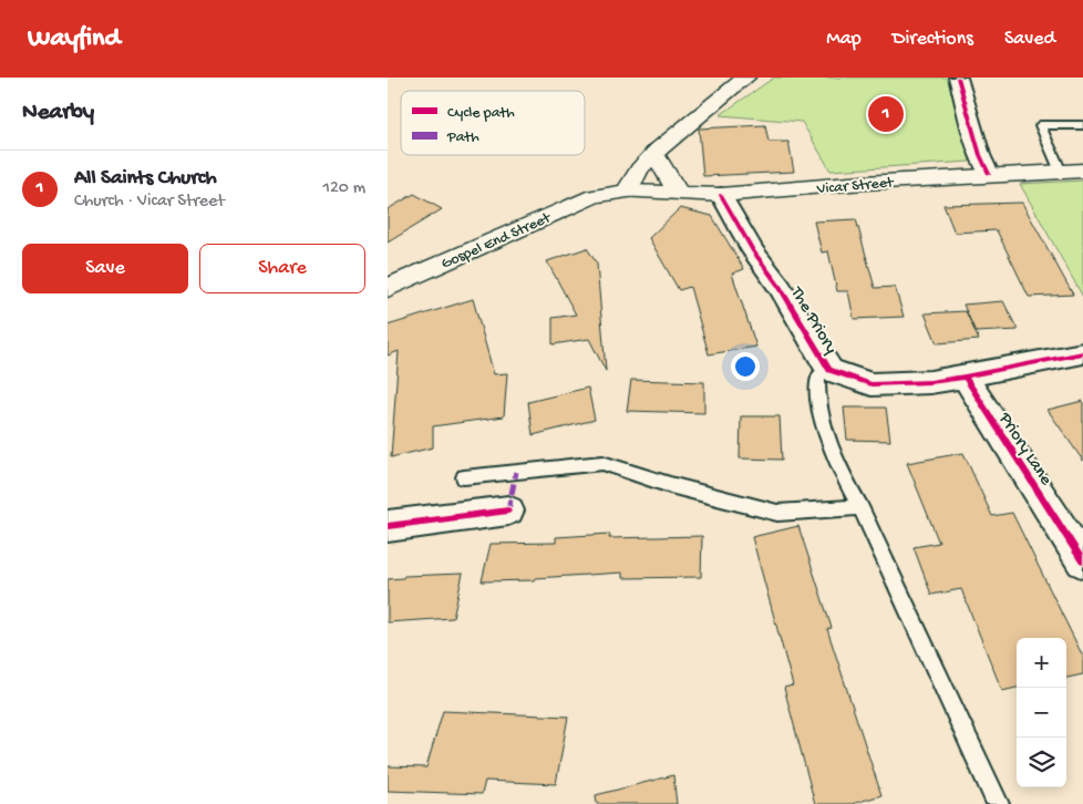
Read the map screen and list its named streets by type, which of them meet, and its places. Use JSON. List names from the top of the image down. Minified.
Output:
{"streets":{"main road":["Vicar Street","Gospel End Street"],"street":["The Priory","Priory Lane"]},"crossings":[["Vicar Street","Gospel End Street"],["Vicar Street","The Priory"],["The Priory","Priory Lane"]],"legend":["Cycle path","Path"],"page":{"header":"Wayfind","nav":["Map","Directions","Saved"],"heading":"Nearby","pins":"1","list":[{"mark":"1","name":"All Saints Church","note":"Church · Vicar Street","value":"120 m"}],"buttons":["Save","Share"],"map_buttons":["+","−"]}}
